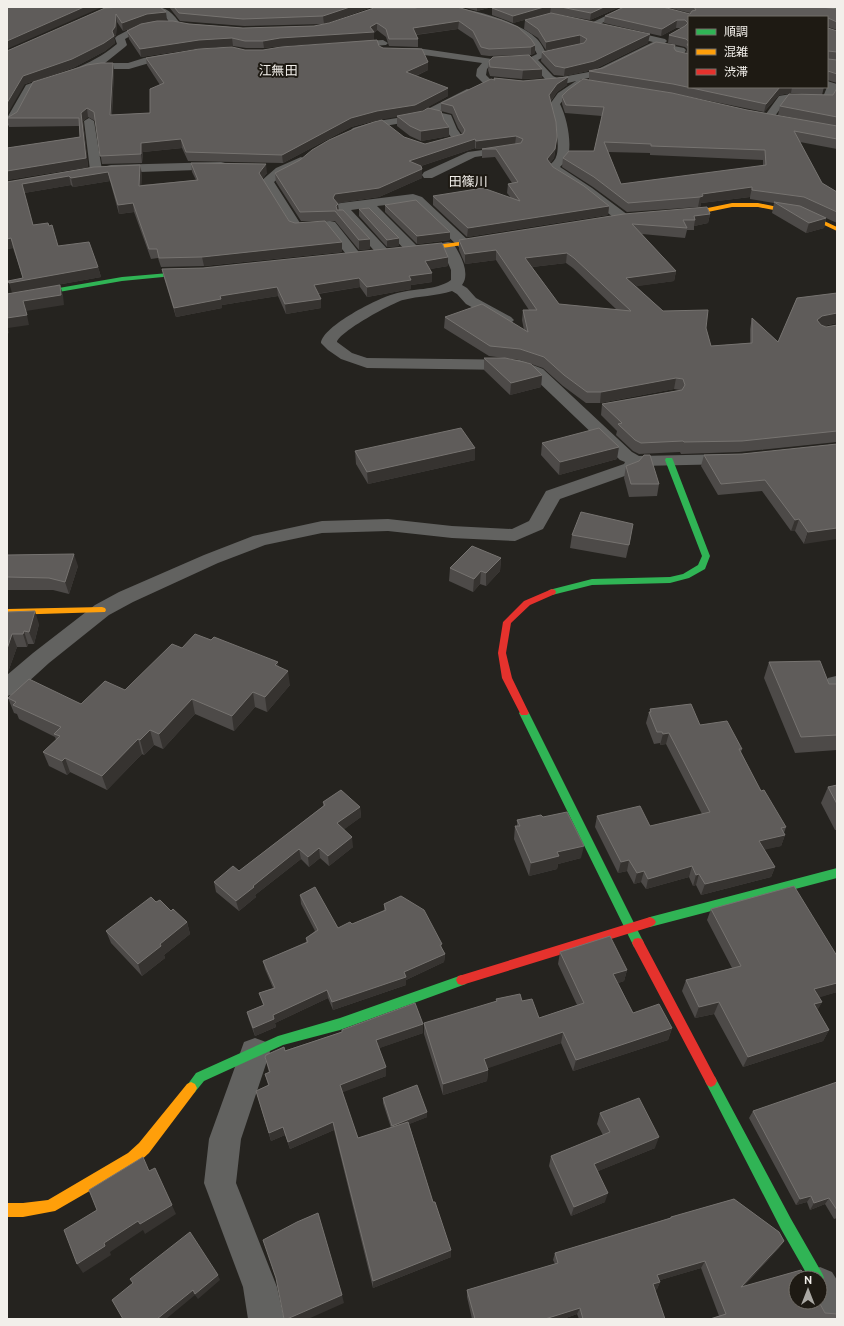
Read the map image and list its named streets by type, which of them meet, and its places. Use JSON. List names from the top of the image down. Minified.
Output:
{"districts":["江無田","田篠川"],"legend":["順調","混雑","渋滞"],"north":"top"}
